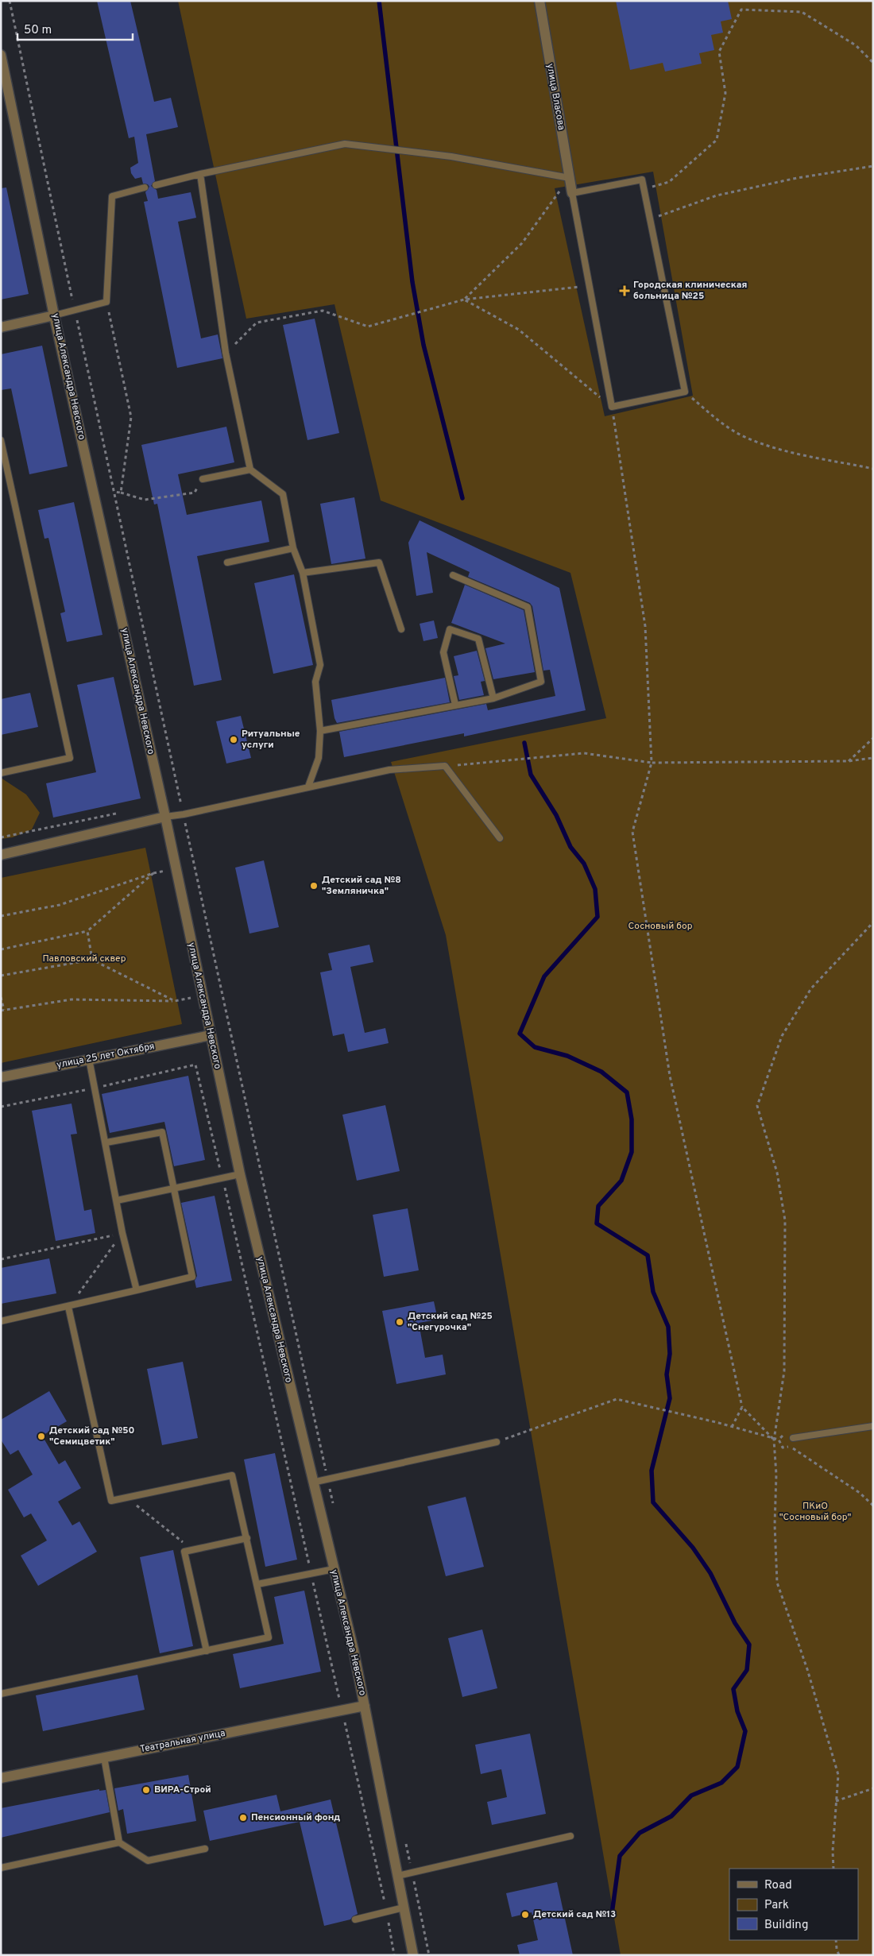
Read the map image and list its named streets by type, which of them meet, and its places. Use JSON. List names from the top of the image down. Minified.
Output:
{"streets":{"street":["улица Власова","улица Александра Невского","улица 25 лет Октября","Театральная улица"]},"crossings":[["улица Александра Невского","улица 25 лет Октября"],["улица Александра Невского","Театральная улица"]],"parks":["Сосновый бор","Павловский сквер","ПКиО \"Сосновый бор\""],"places":{"health":["Городская клиническая больница №25"],"other":["Ритуальные услуги","Детский сад №8 \"Земляничка\"","Детский сад №25 \"Снегурочка\"","Детский сад №50 \"Семицветик\"","ВИРА-Строй","Пенсионный фонд","Детский сад №13"]},"legend":["Road","Park","Building"],"scale_bar":"50 m"}
